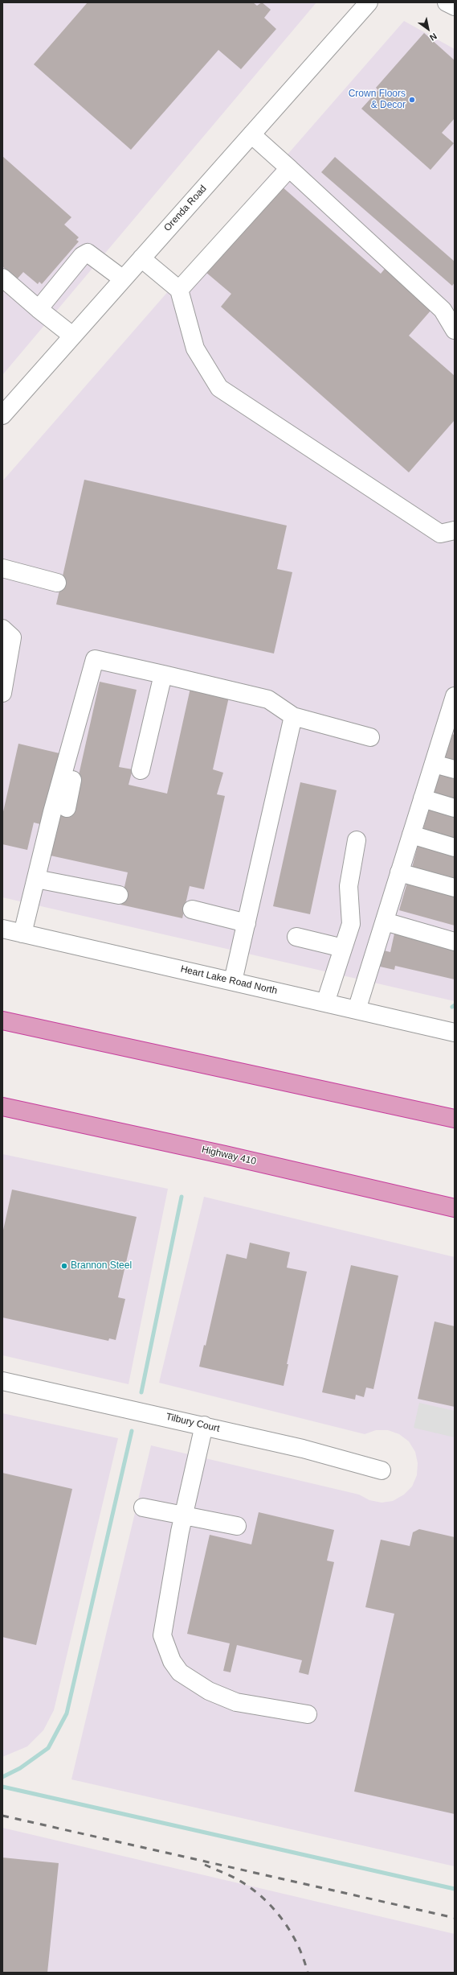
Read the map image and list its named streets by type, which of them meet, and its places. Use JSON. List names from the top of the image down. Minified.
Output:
{"streets":{"highway":["Highway 410"],"street":["Orenda Road","Heart Lake Road North","Tilbury Court"]},"places":["Crown Floors & Decor","Brannon Steel"],"north":"bottom right"}
